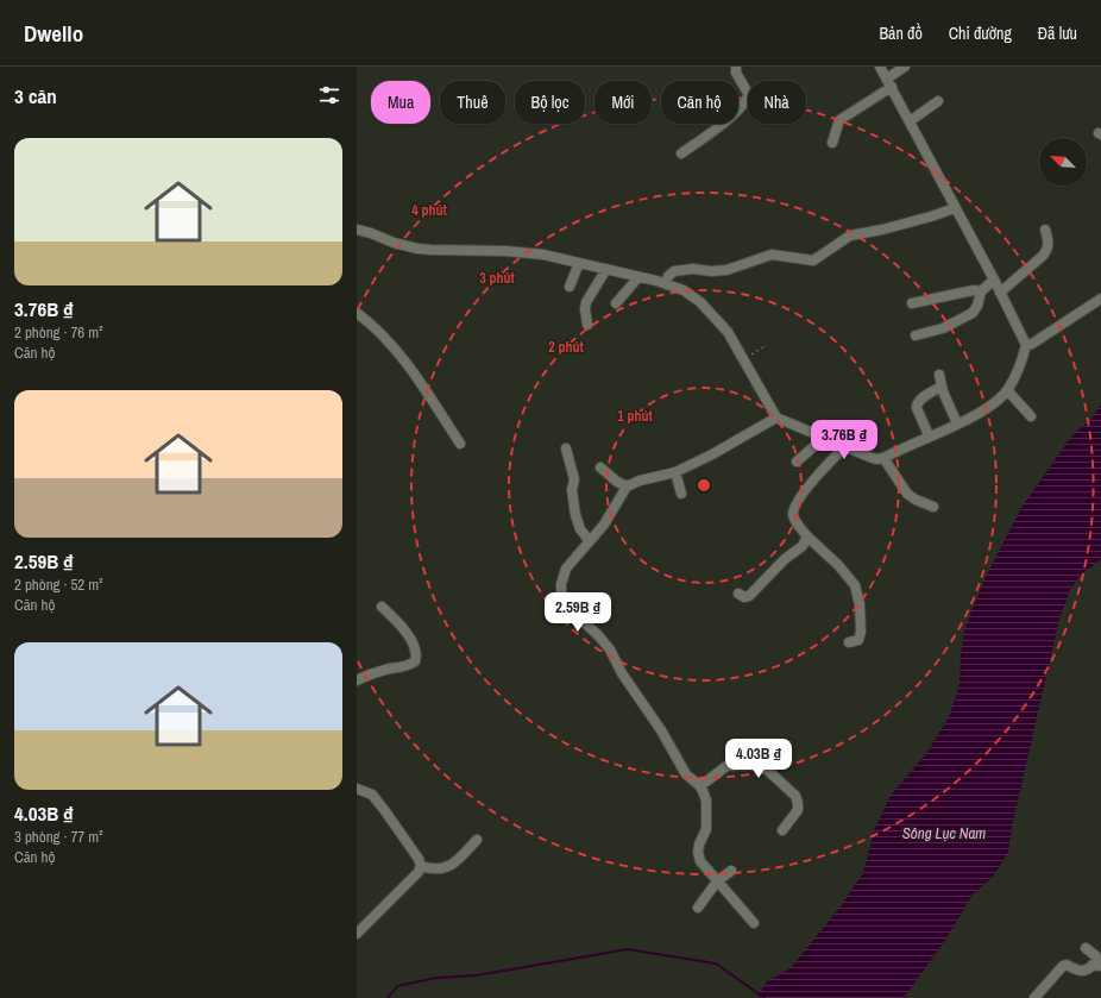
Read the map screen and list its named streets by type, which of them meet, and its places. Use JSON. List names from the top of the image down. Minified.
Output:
{"water":["Sông Lục Nam"],"north":"top left","page":{"header":"Dwello","nav":["Bản đồ","Chỉ đường","Đã lưu"],"heading":"3 căn","chip":["Mua","Thuê","Bộ lọc","Mới","Căn hộ","Nhà"],"list":[{"name":"3.76B ₫","note":"2 phòng · 76 m² · Căn hộ"},{"name":"2.59B ₫","note":"2 phòng · 52 m² · Căn hộ"},{"name":"4.03B ₫","note":"3 phòng · 77 m² · Căn hộ"}],"price":["3.76B ₫","2.59B ₫","4.03B ₫"]},"rings":["4 phút","3 phút","2 phút","1 phút"]}
